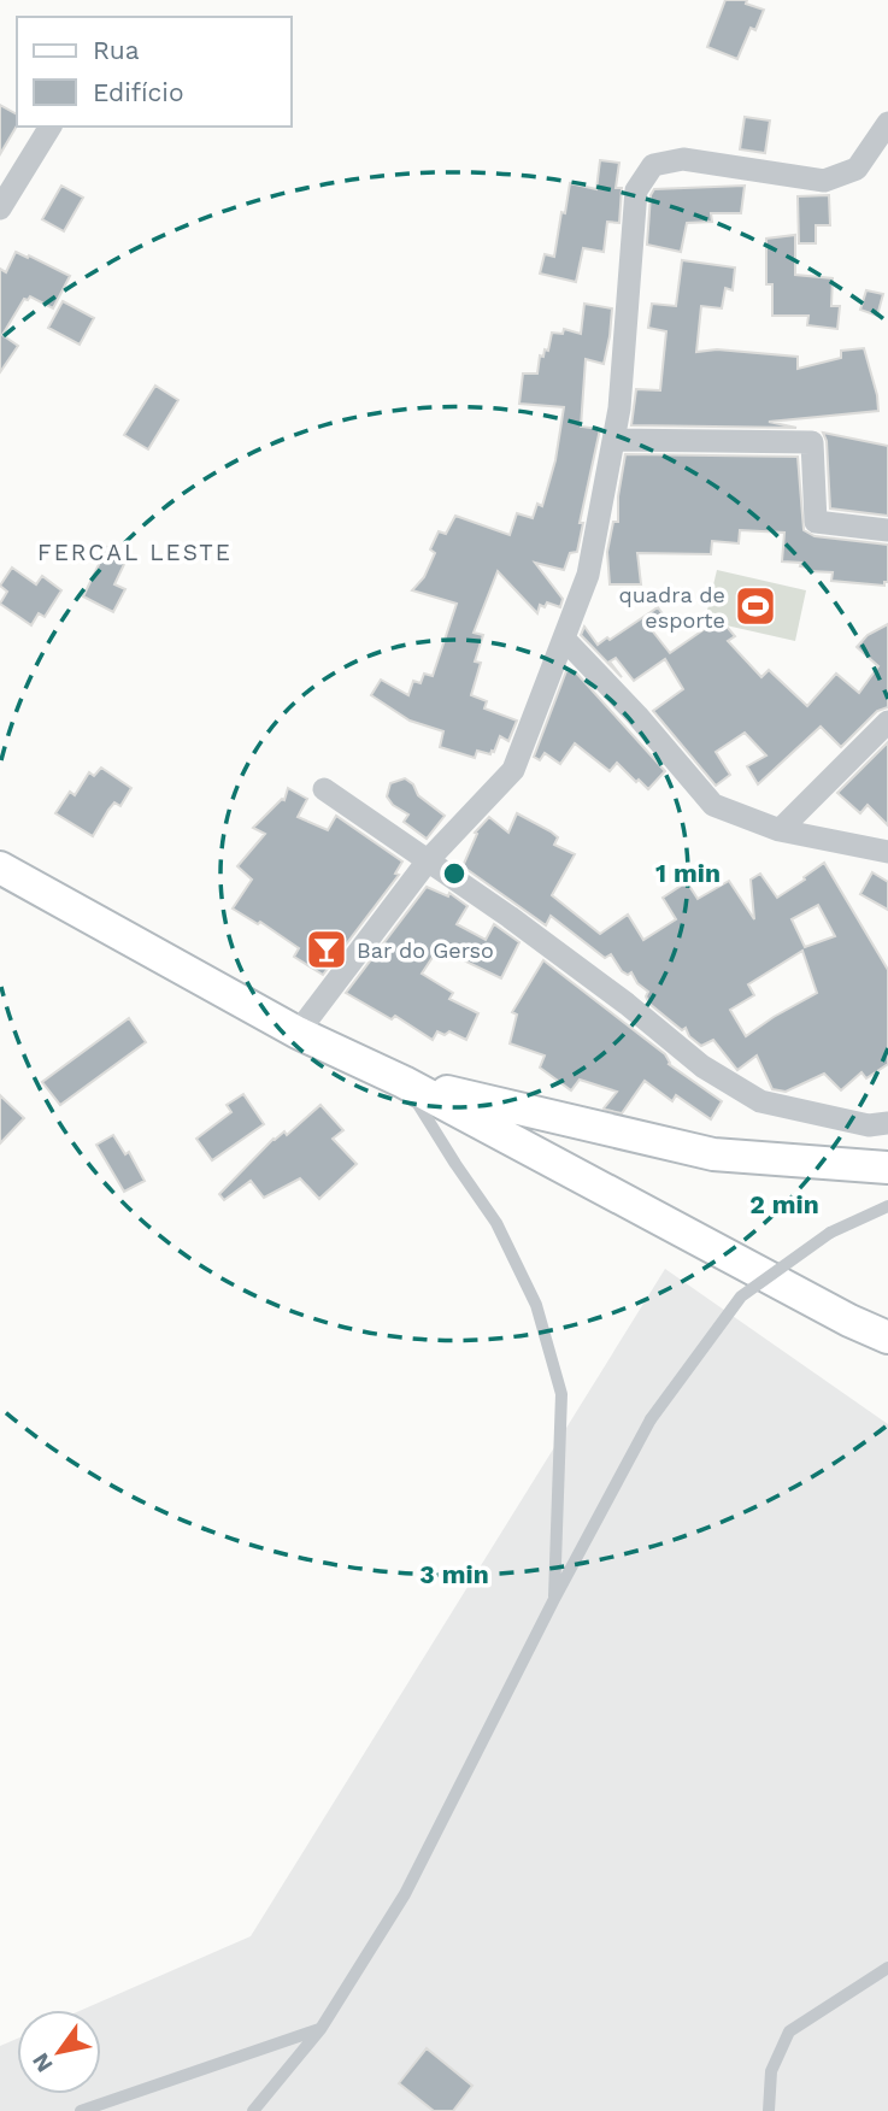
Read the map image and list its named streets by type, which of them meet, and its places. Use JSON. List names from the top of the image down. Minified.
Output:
{"districts":["FERCAL LESTE"],"places":{"sports":["quadra de esporte"],"bar":["Bar do Gerso"]},"legend":["Rua","Edifício"],"north":"bottom left","rings":["1 min","2 min","3 min"]}
